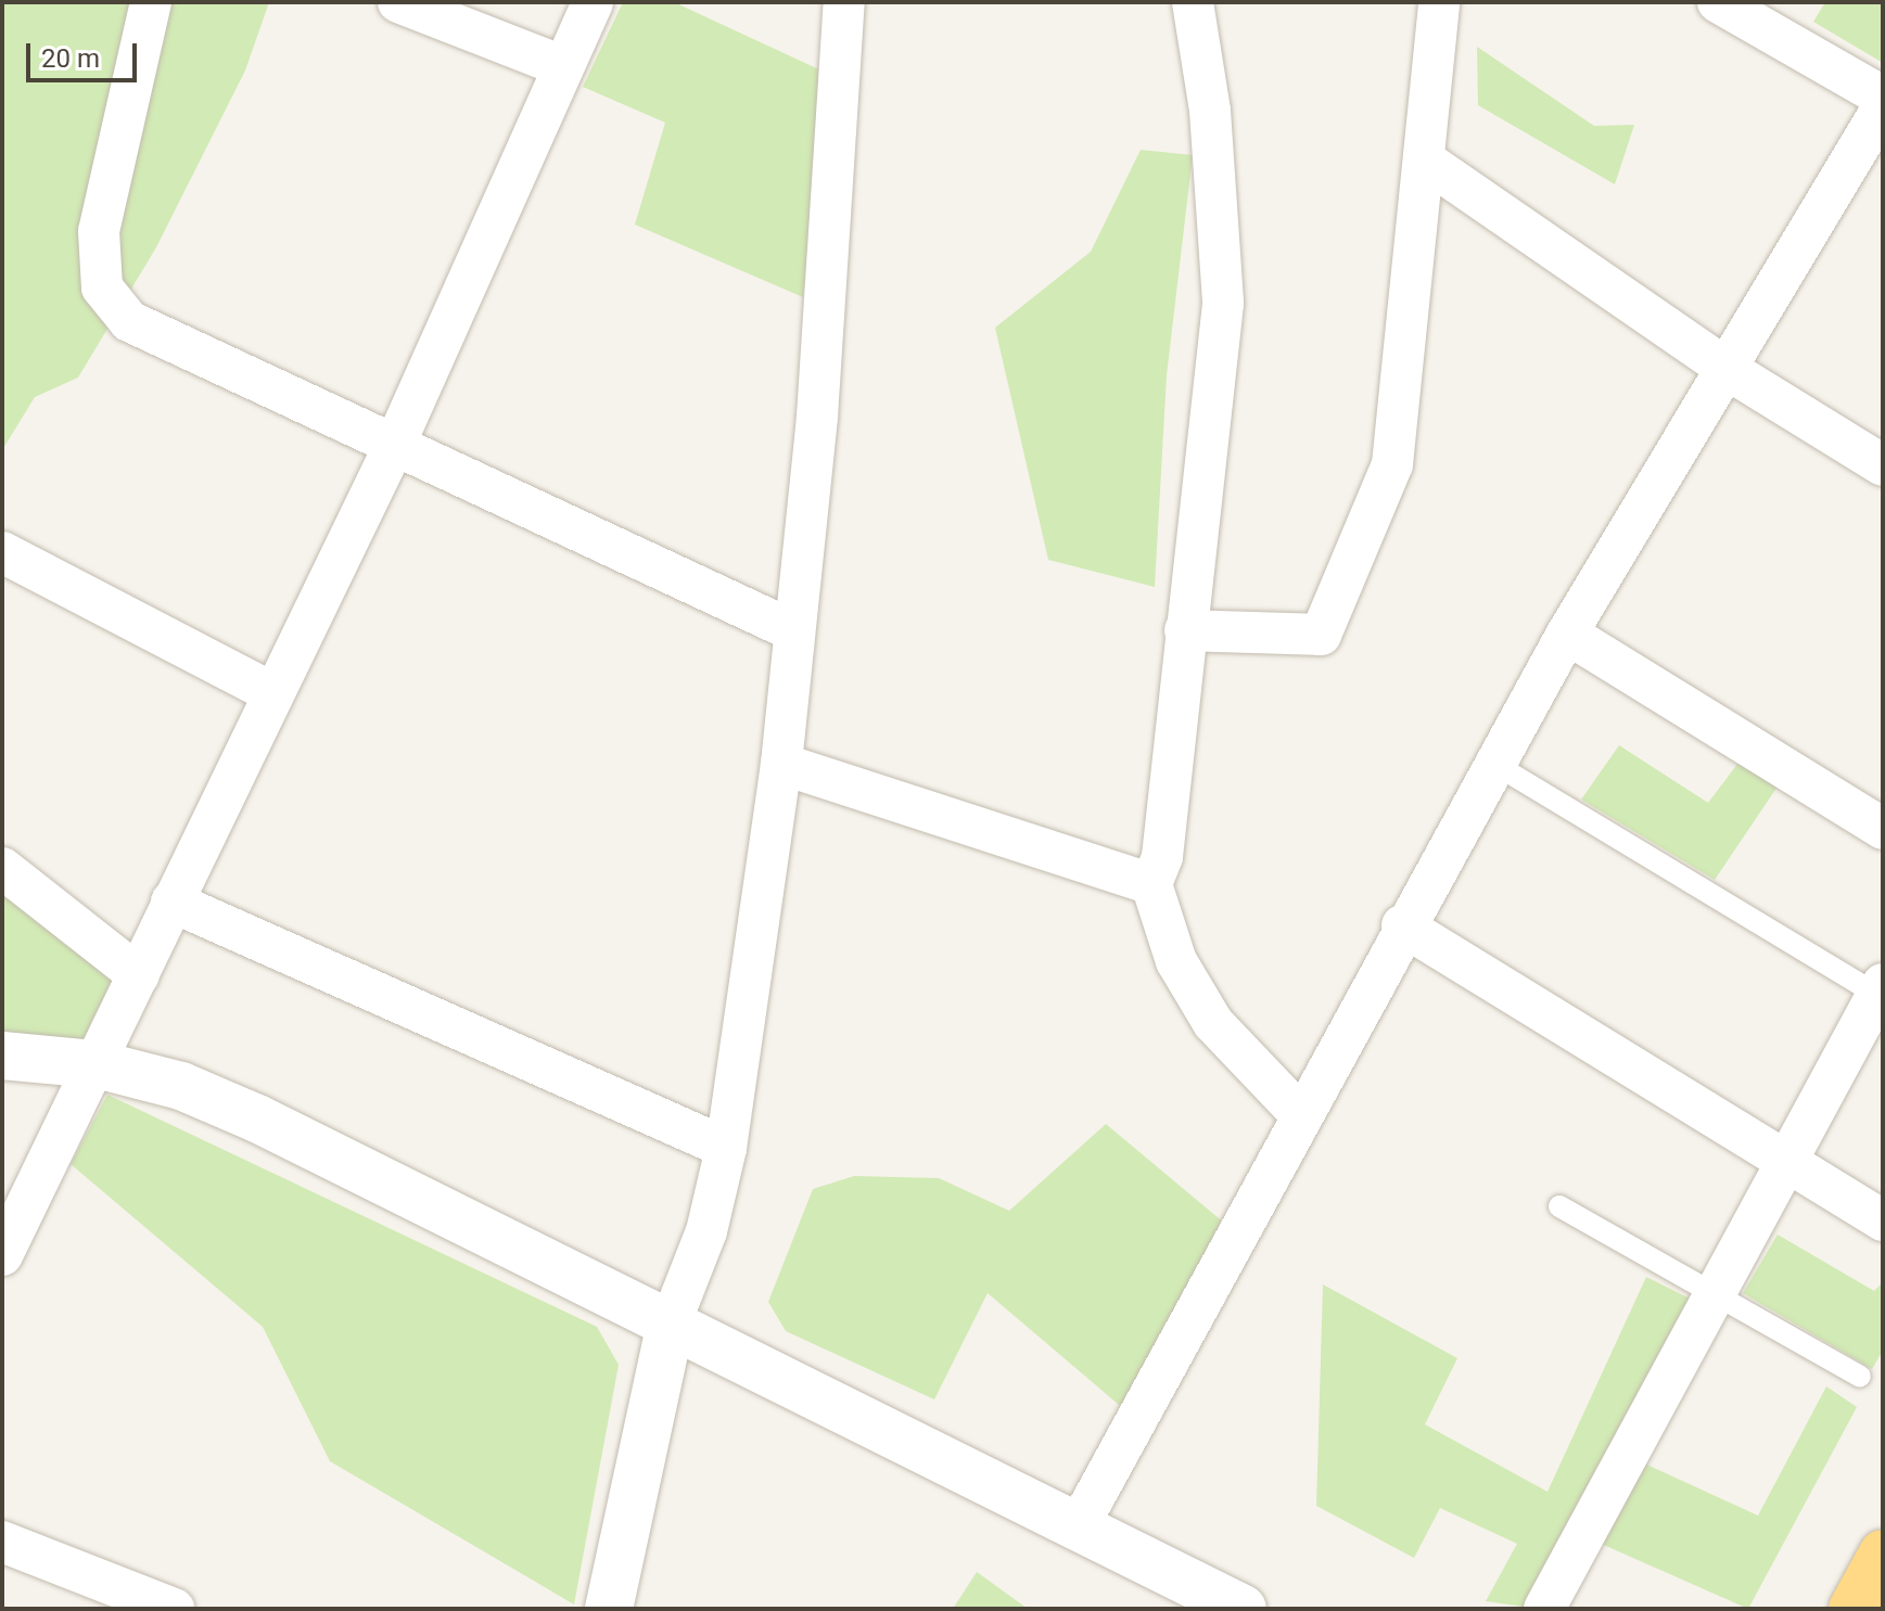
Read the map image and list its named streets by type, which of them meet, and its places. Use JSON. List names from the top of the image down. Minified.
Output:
{"scale_bar":"20 m"}
